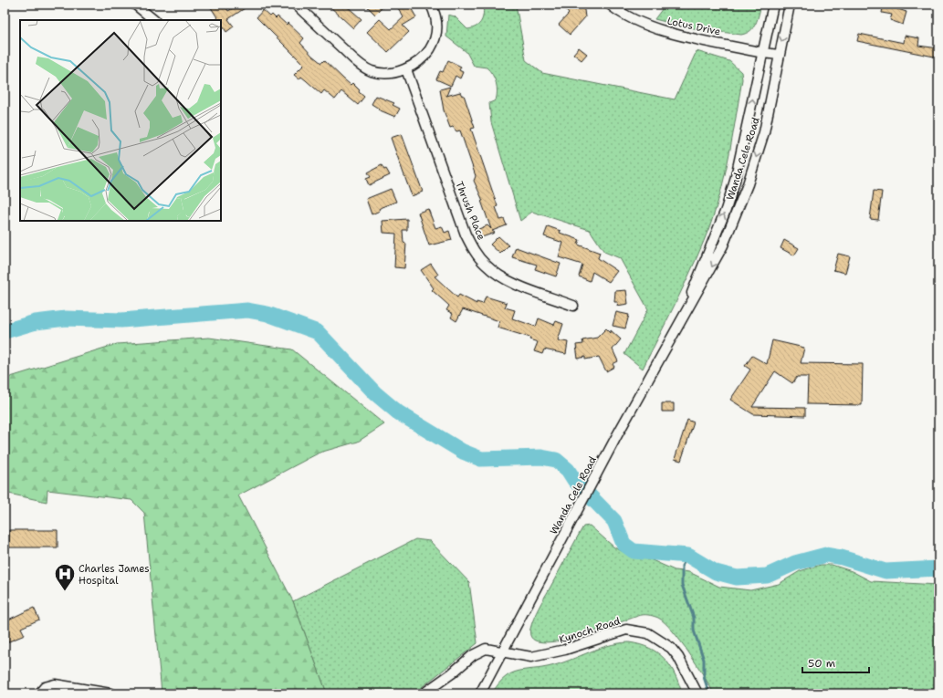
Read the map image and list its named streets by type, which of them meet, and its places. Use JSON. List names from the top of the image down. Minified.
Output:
{"streets":{"street":["Lotus Drive","Wanda Cele Road","Thrush Place","Kynoch Road"]},"crossings":[["Lotus Drive","Wanda Cele Road"],["Wanda Cele Road","Kynoch Road"]],"places":{"hospital":["Charles James Hospital"]},"scale_bar":"50 m"}
